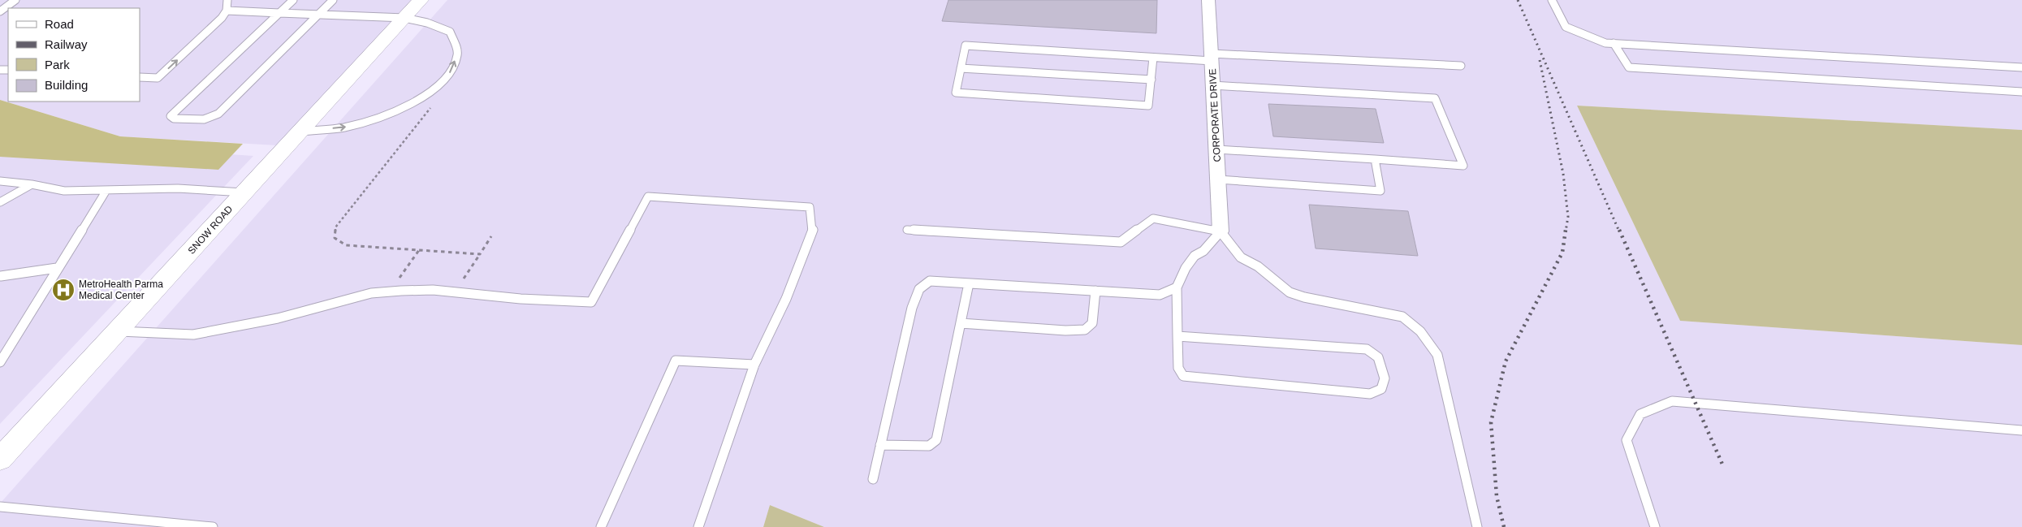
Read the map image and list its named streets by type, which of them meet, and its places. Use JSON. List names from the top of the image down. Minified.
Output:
{"streets":{"main road":["SNOW ROAD"],"street":["CORPORATE DRIVE"]},"places":{"hospital":["MetroHealth Parma Medical Center"]},"legend":["Road","Railway","Park","Building"]}
